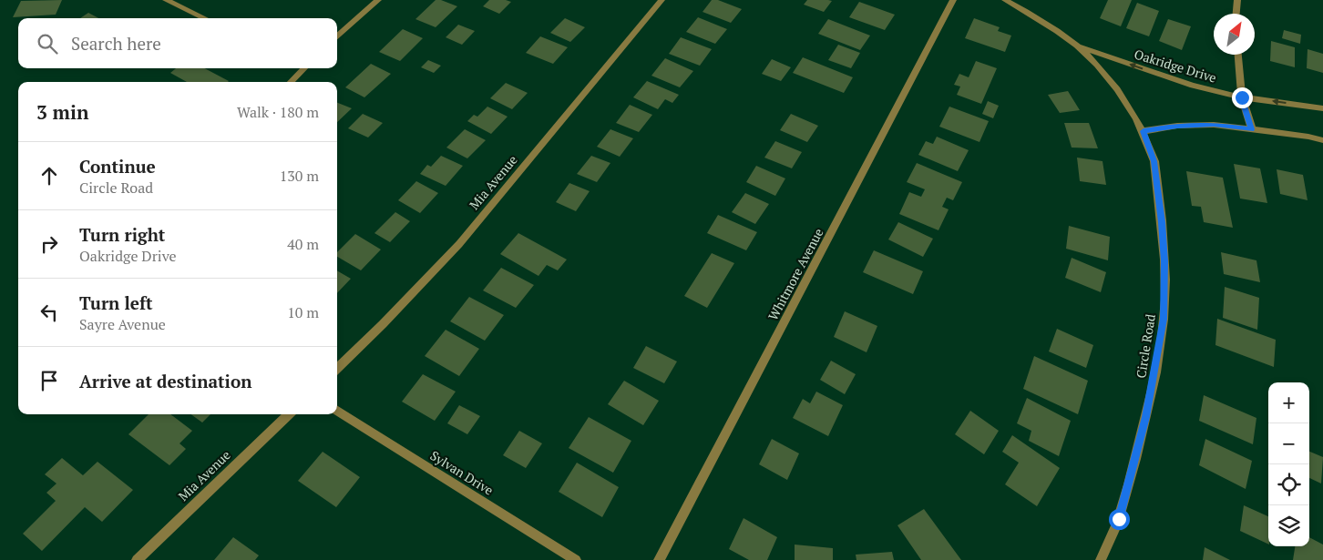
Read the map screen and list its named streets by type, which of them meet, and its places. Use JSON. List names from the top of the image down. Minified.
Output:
{"streets":{"street":["Oakridge Drive","Mia Avenue","Whitmore Avenue","Circle Road","Sylvan Drive"]},"crossings":[["Oakridge Drive","Circle Road"]],"north":"top right","page":{"search":"Search here","heading":["3 min","Walk · 180 m"],"list":[["Continue","Circle Road","130 m"],["Turn right","Oakridge Drive","40 m"],["Turn left","Sayre Avenue","10 m"],"Arrive at destination"],"map_buttons":["+","−"]}}
